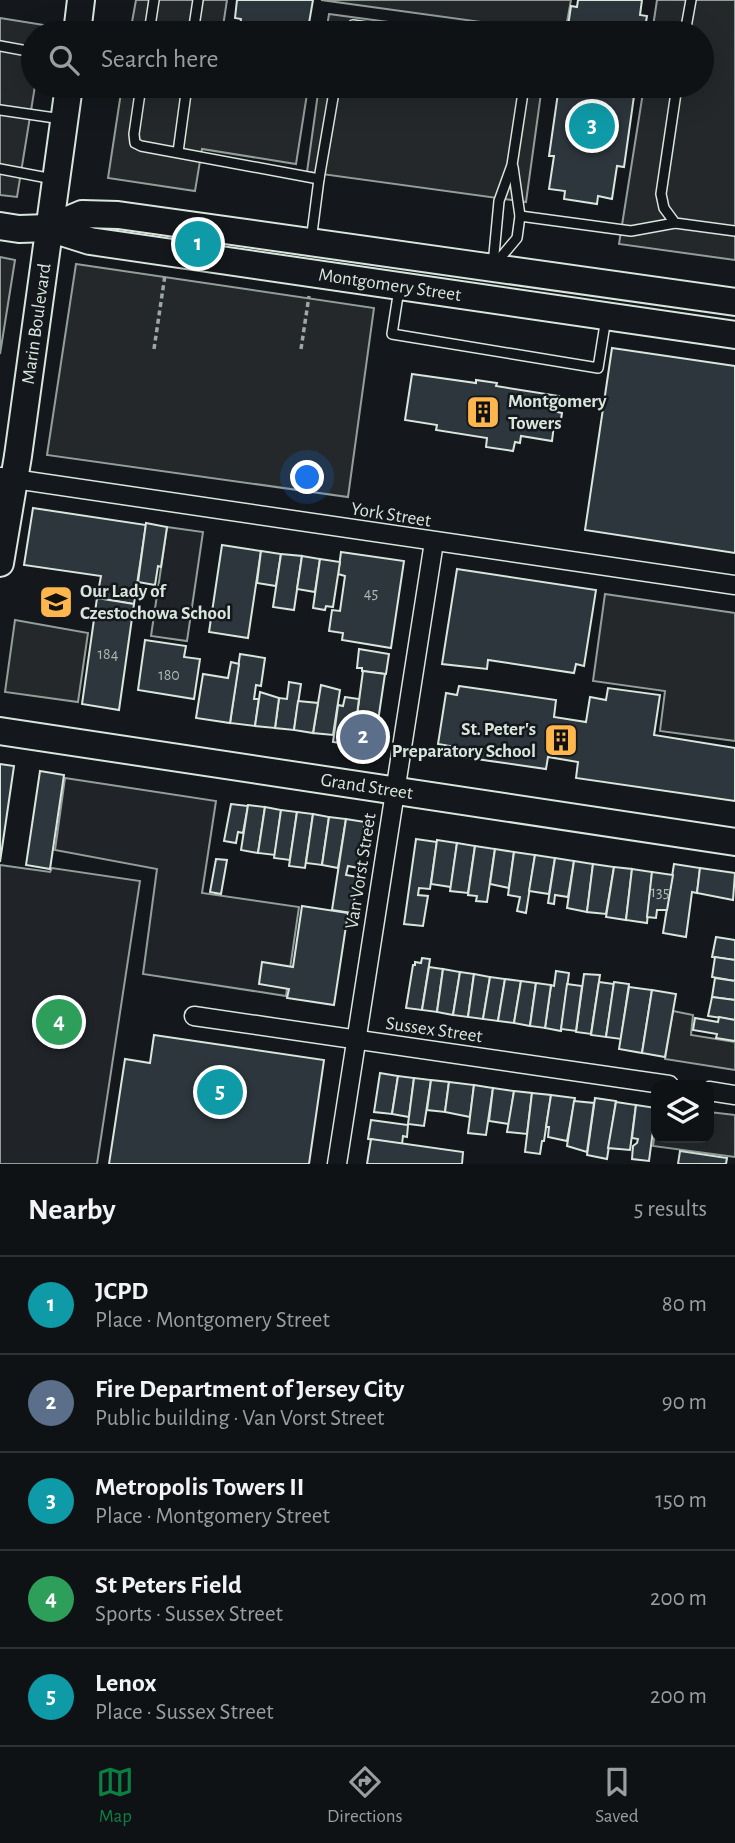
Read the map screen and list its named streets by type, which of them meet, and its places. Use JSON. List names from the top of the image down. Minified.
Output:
{"streets":{"street":["Montgomery Street","Marin Boulevard","York Street","Grand Street","Van Vorst Street","Sussex Street"]},"crossings":[["Montgomery Street","Marin Boulevard"],["Marin Boulevard","York Street"],["York Street","Van Vorst Street"],["Grand Street","Van Vorst Street"],["Van Vorst Street","Sussex Street"]],"places":{"building":["Montgomery Towers","St. Peter's Preparatory School"],"school or university":["Our Lady of Czestochowa School"]},"house_numbers":["45","184","180","135"],"page":{"search":"Search here","pins":["3","1","2","4","5"],"heading":["Nearby","5 results"],"list":[{"mark":"1","name":"JCPD","note":"Place · Montgomery Street","value":"80 m"},{"mark":"2","name":"Fire Department of Jersey City","note":"Public building · Van Vorst Street","value":"90 m"},{"mark":"3","name":"Metropolis Towers II","note":"Place · Montgomery Street","value":"150 m"},{"mark":"4","name":"St Peters Field","note":"Sports · Sussex Street","value":"200 m"},{"mark":"5","name":"Lenox","note":"Place · Sussex Street","value":"200 m"}],"nav":["Map","Directions","Saved"]}}
